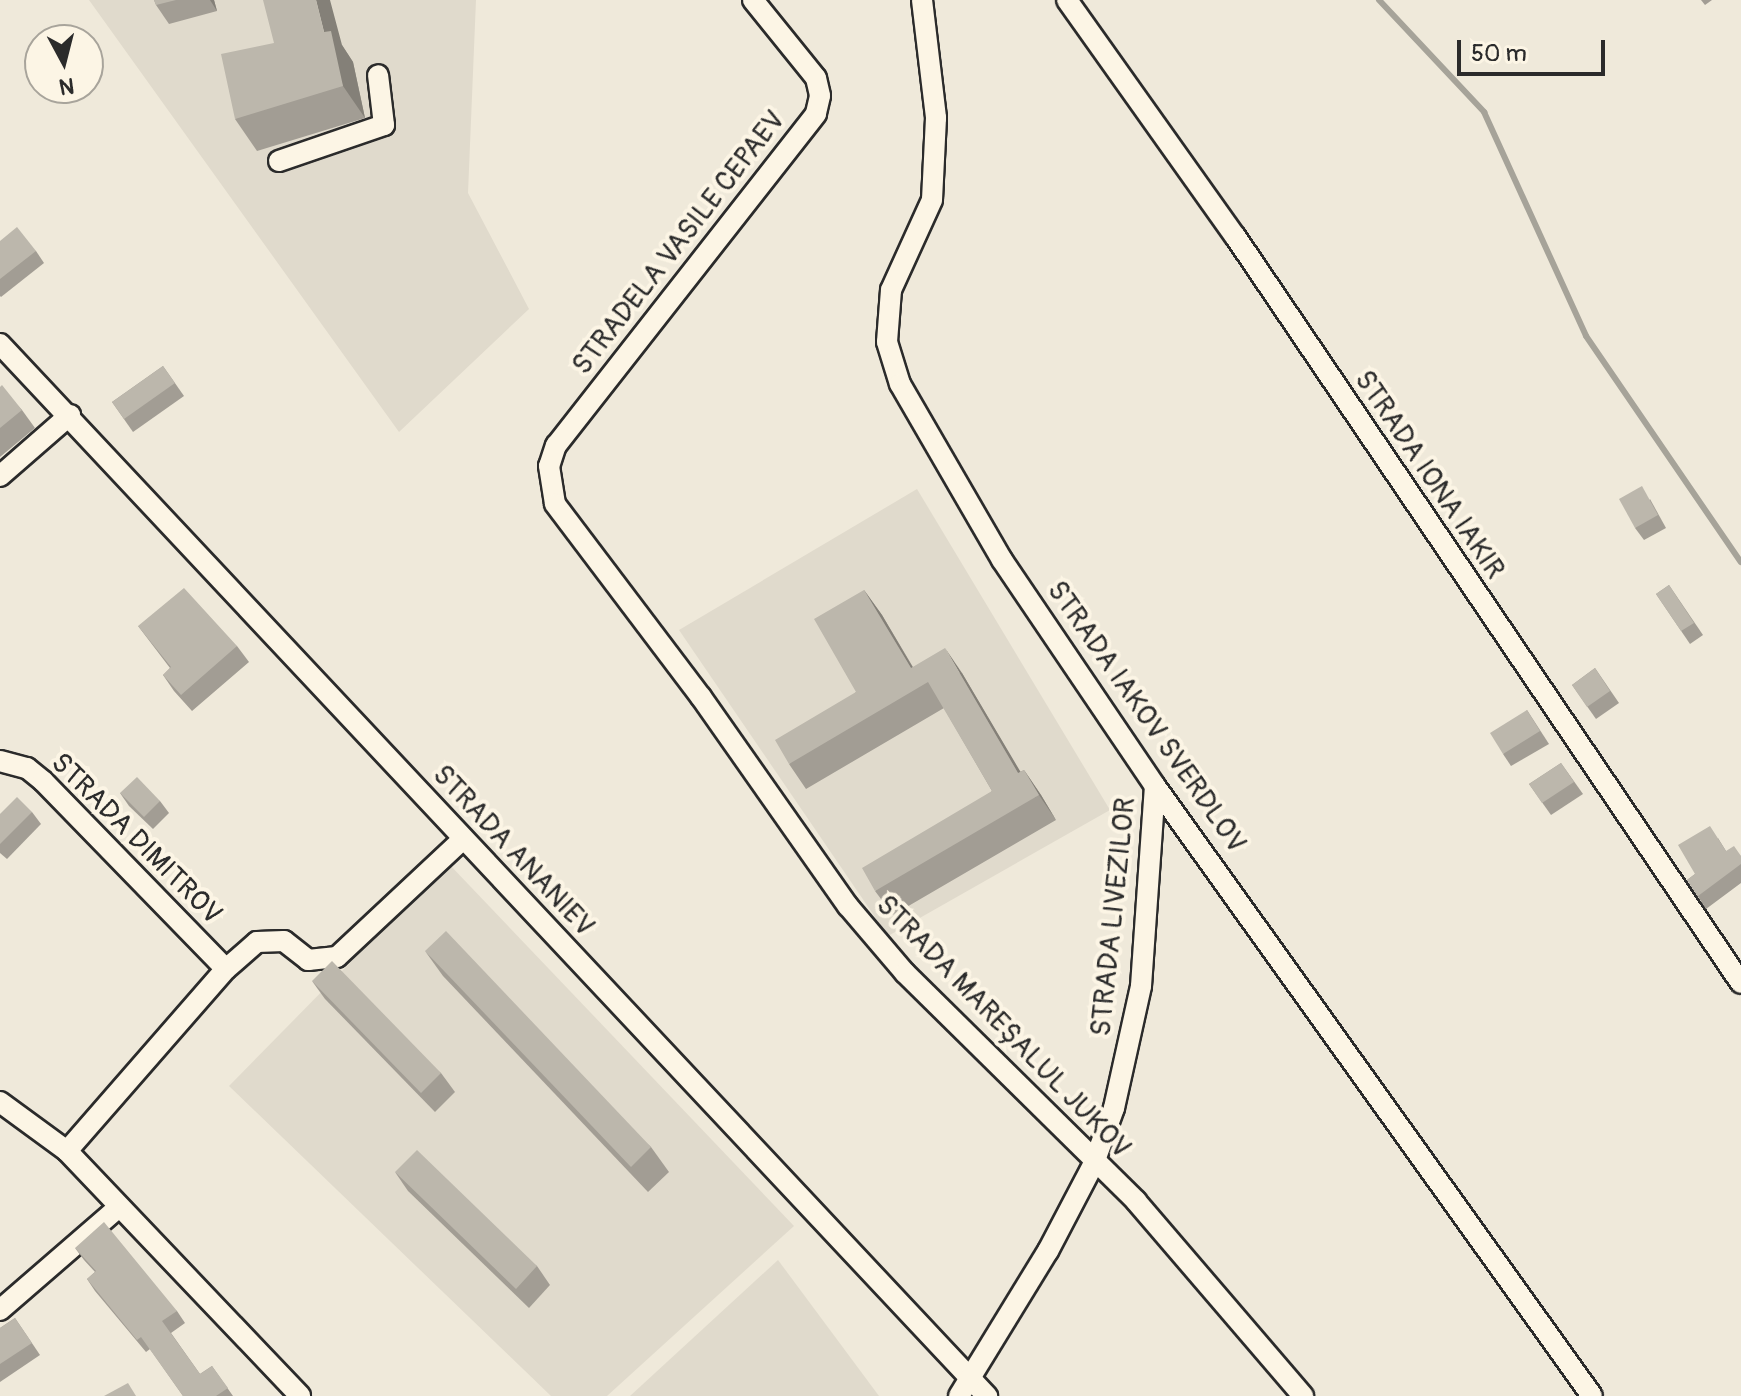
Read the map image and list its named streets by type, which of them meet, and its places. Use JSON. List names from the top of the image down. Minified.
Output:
{"streets":{"street":["STRADELA VASILE CEPAEV","STRADA IONA IAKIR","STRADA IAKOV SVERDLOV","STRADA DIMITROV","STRADA ANANIEV","STRADA LIVEZILOR","STRADA MAREȘALUL JUKOV"]},"crossings":[["STRADELA VASILE CEPAEV","STRADA MAREȘALUL JUKOV"],["STRADA IAKOV SVERDLOV","STRADA LIVEZILOR"],["STRADA DIMITROV","STRADA ANANIEV"],["STRADA ANANIEV","STRADA LIVEZILOR"],["STRADA LIVEZILOR","STRADA MAREȘALUL JUKOV"]],"scale_bar":"50 m","north":"bottom"}
